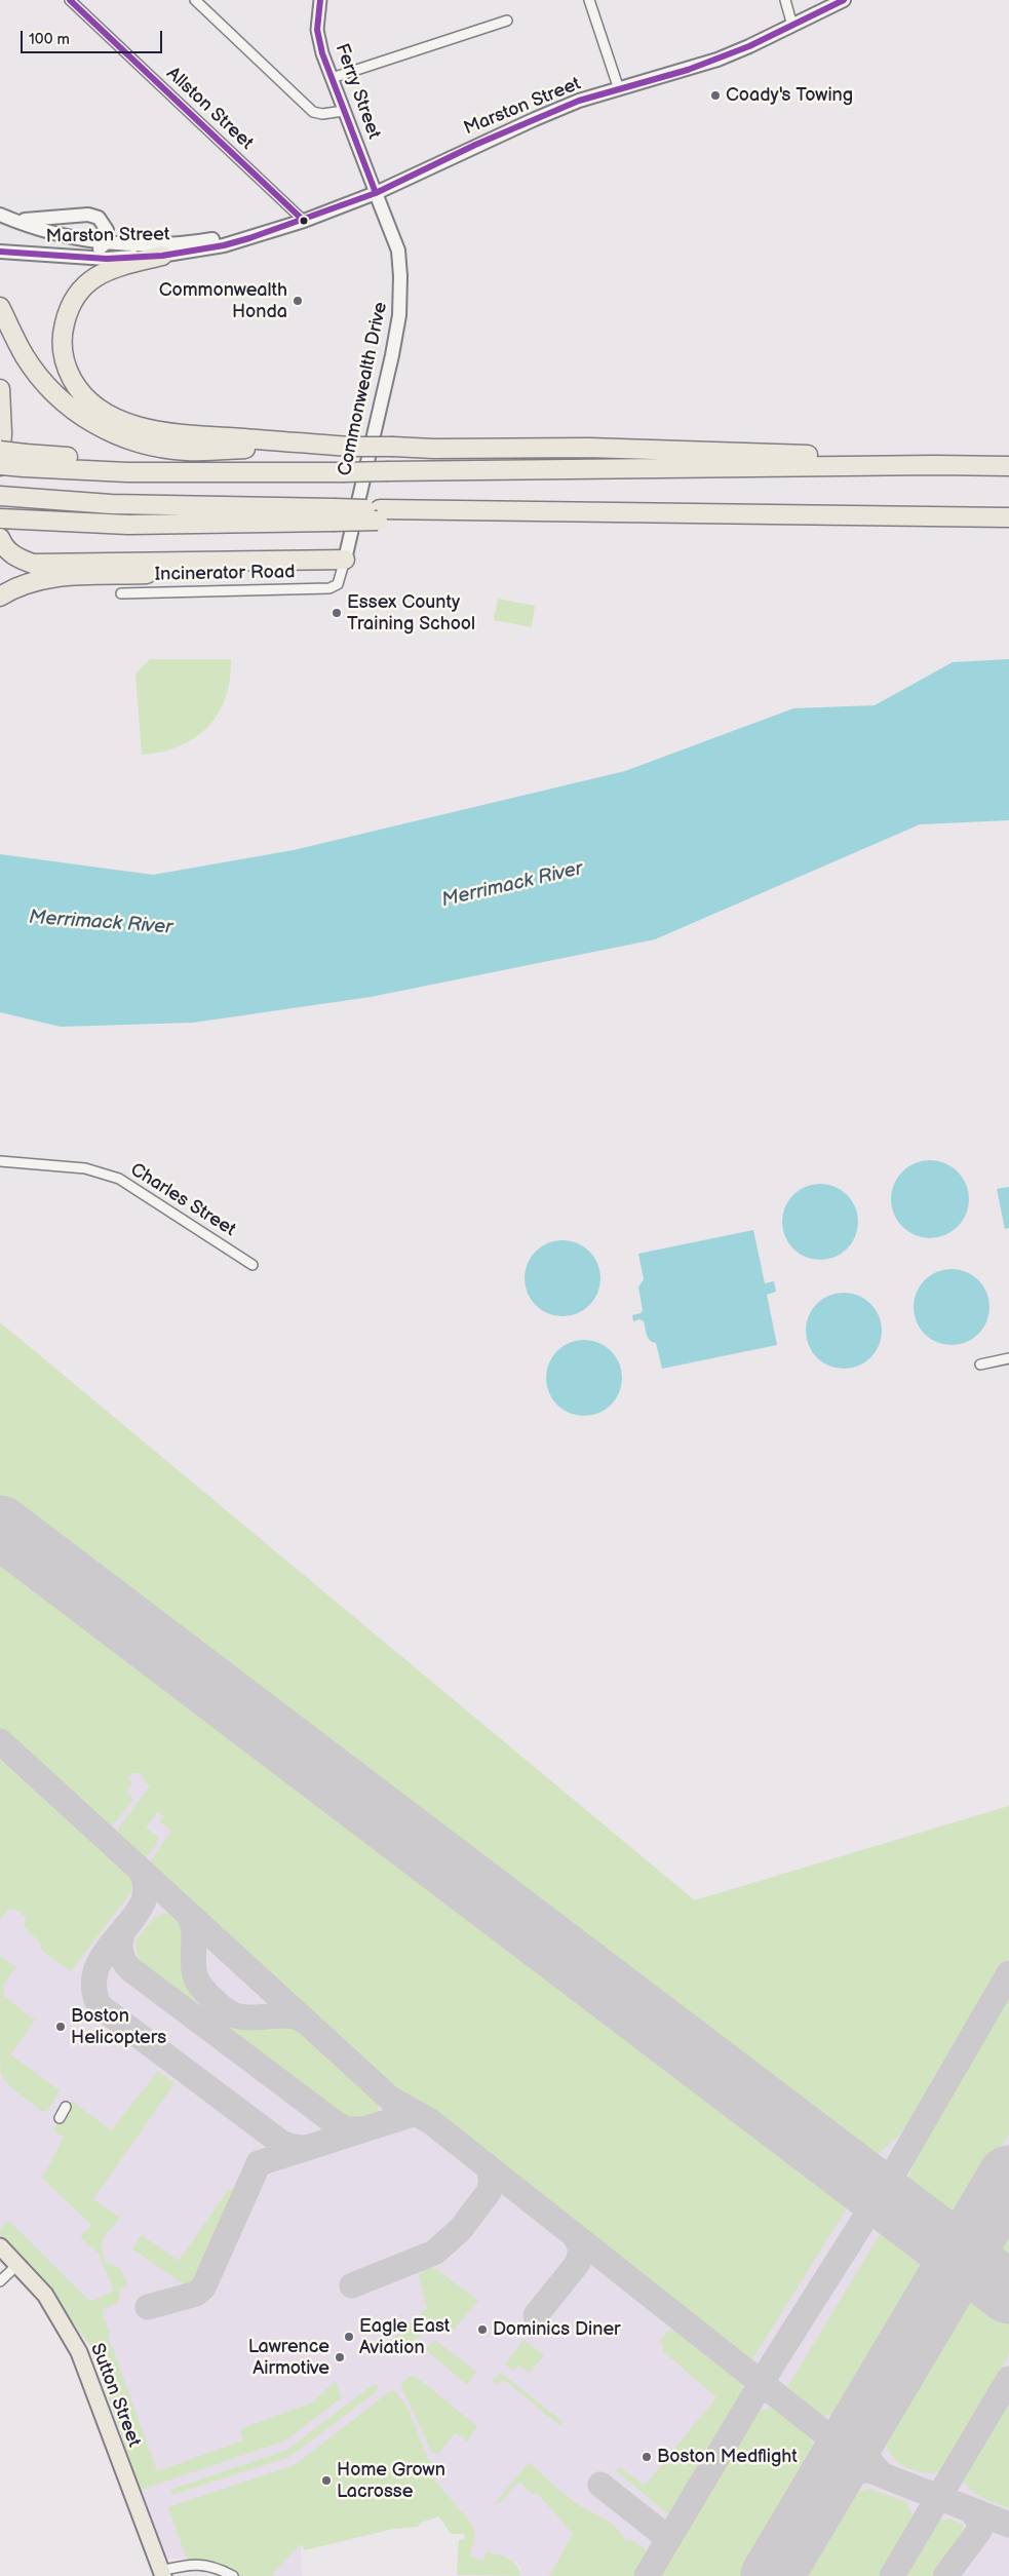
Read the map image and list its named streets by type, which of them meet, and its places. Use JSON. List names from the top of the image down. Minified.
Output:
{"streets":{"highway":["Sutton Street"],"main road":["Marston Street","Commonwealth Drive"],"street":["Ferry Street","Allston Street","Incinerator Road","Charles Street"]},"crossings":[["Ferry Street","Marston Street"],["Ferry Street","Commonwealth Drive"],["Marston Street","Allston Street"],["Marston Street","Commonwealth Drive"],["Commonwealth Drive","Incinerator Road"]],"water":["Merrimack River"],"places":["Coady's Towing","Commonwealth Honda","Essex County Training School","Boston Helicopters","Dominics Diner","Eagle East Aviation","Lawrence Airmotive","Boston Medflight","Home Grown Lacrosse"],"scale_bar":"100 m"}
